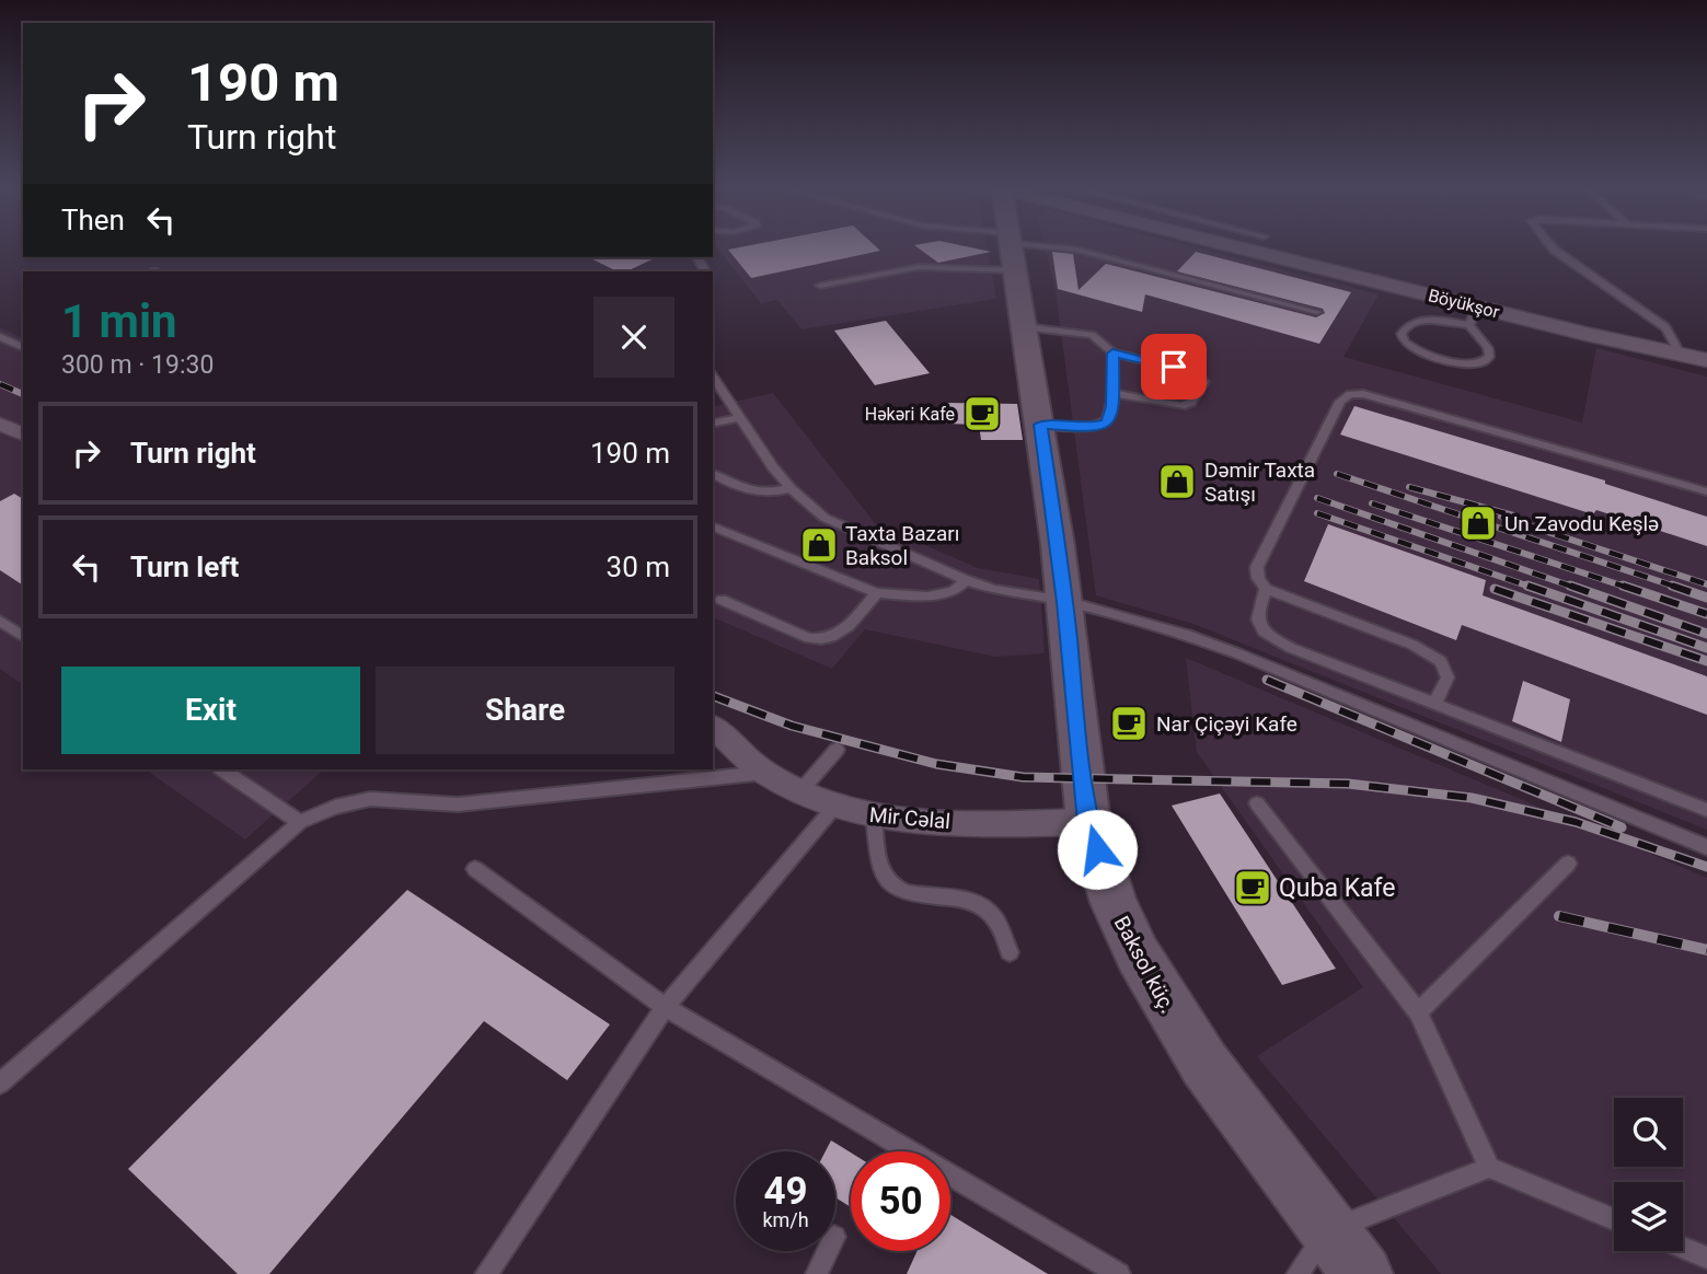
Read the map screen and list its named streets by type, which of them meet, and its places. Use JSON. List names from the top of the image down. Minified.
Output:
{"streets":{"main road":["Baksol küç."],"street":["Böyükşor","Mir Cəlal"]},"crossings":[["Mir Cəlal","Baksol küç."]],"places":{"cafe":["Həkəri Kafe","Nar Çiçəyi Kafe","Quba Kafe"],"shop":["Dəmir Taxta Satışı","Un Zavodu Keşlə","Taxta Bazarı Baksol"]},"page":{"turn":["190 m","Turn right"],"then":"Then","heading":["1 min","300 m · 19:30"],"list":[{"name":"Turn right","value":"190 m"},{"name":"Turn left","value":"30 m"}],"buttons":["Exit","Share"],"speed":"49 km/h","limit":"50"}}
